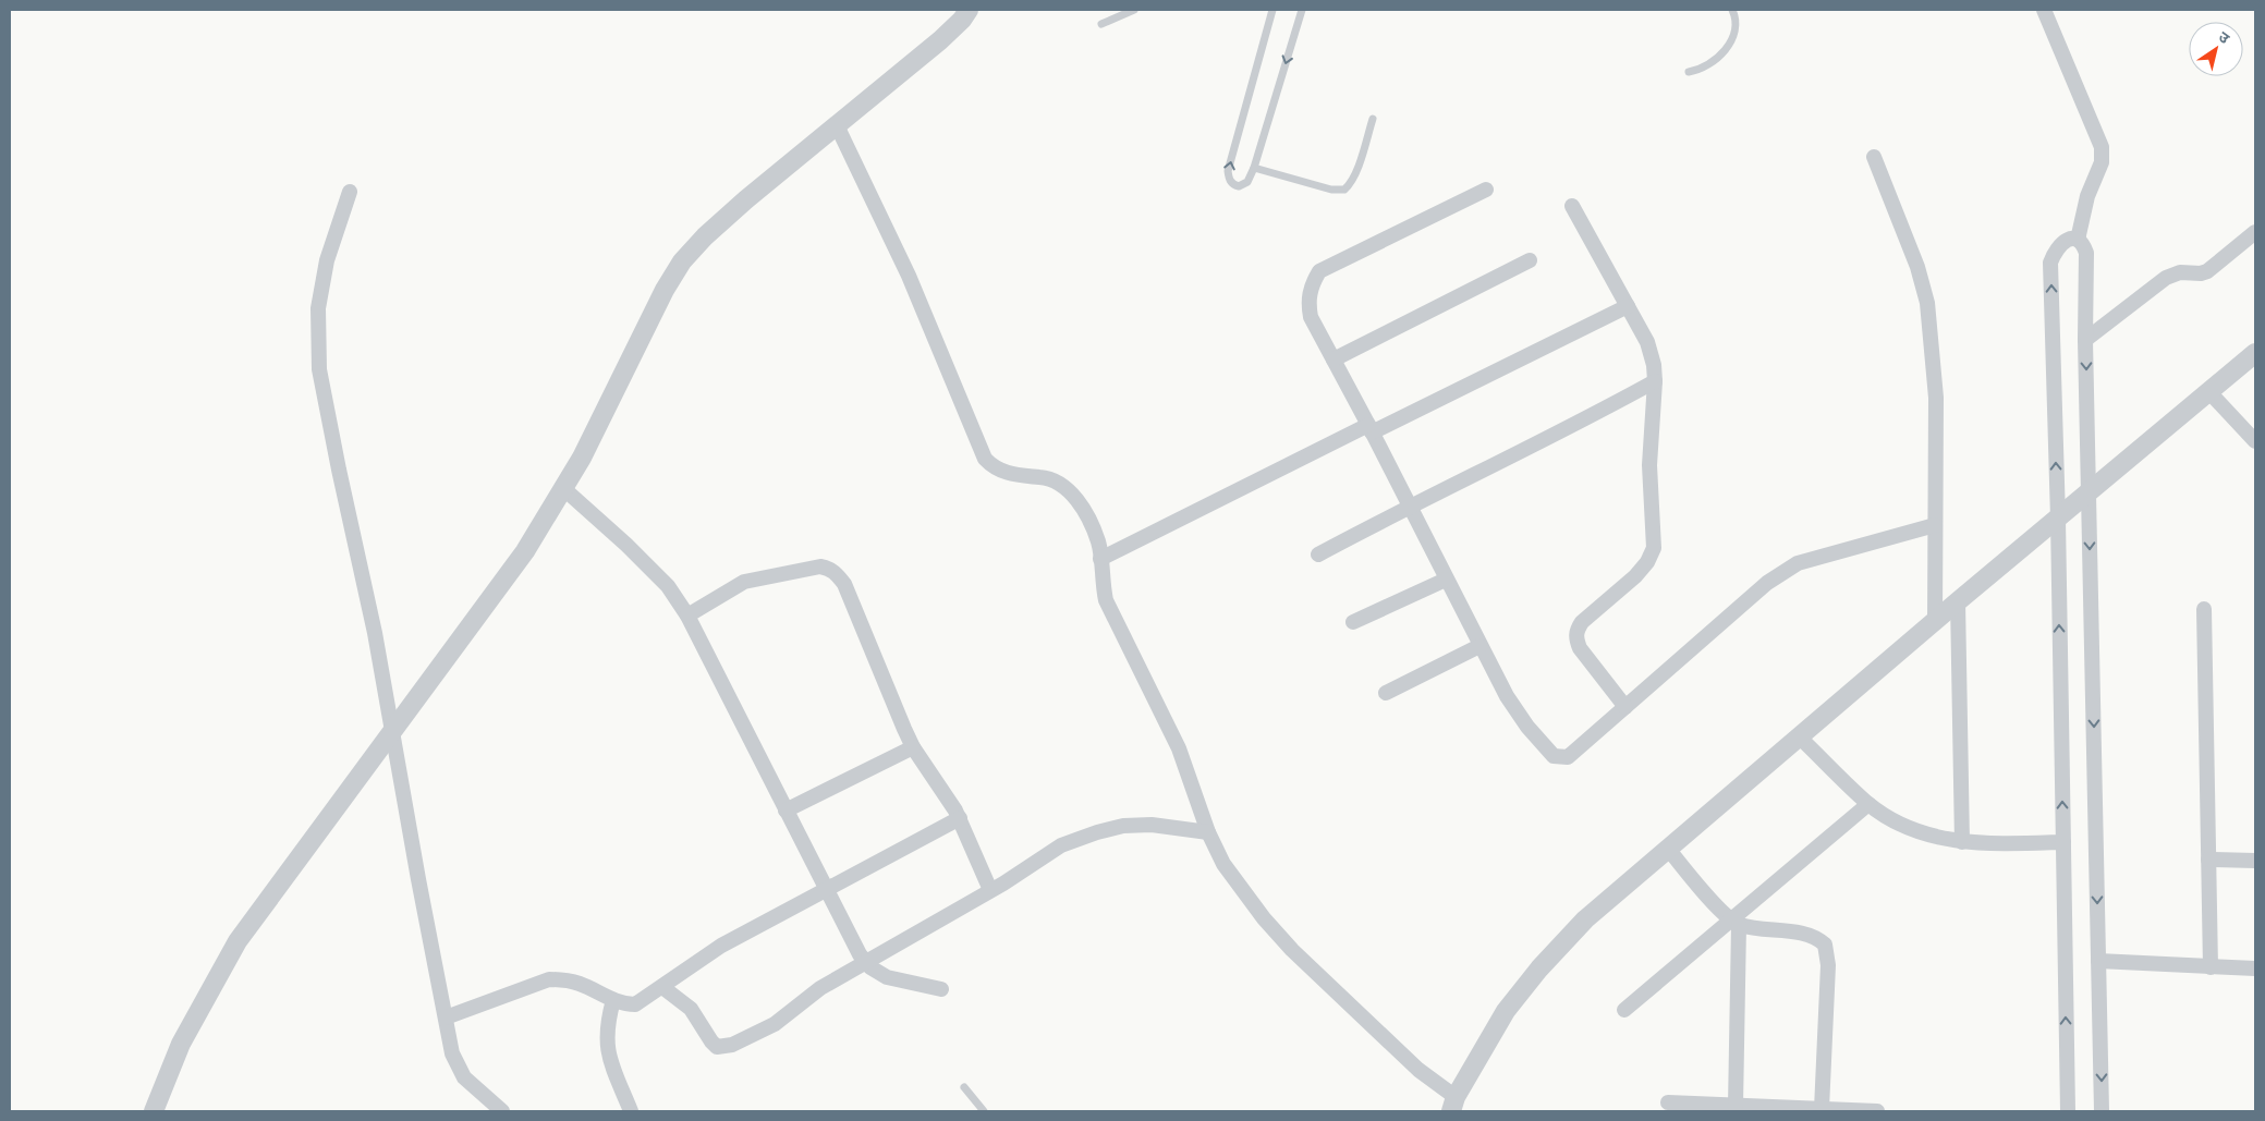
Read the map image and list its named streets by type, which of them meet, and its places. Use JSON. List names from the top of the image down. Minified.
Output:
{"north":"top right"}
